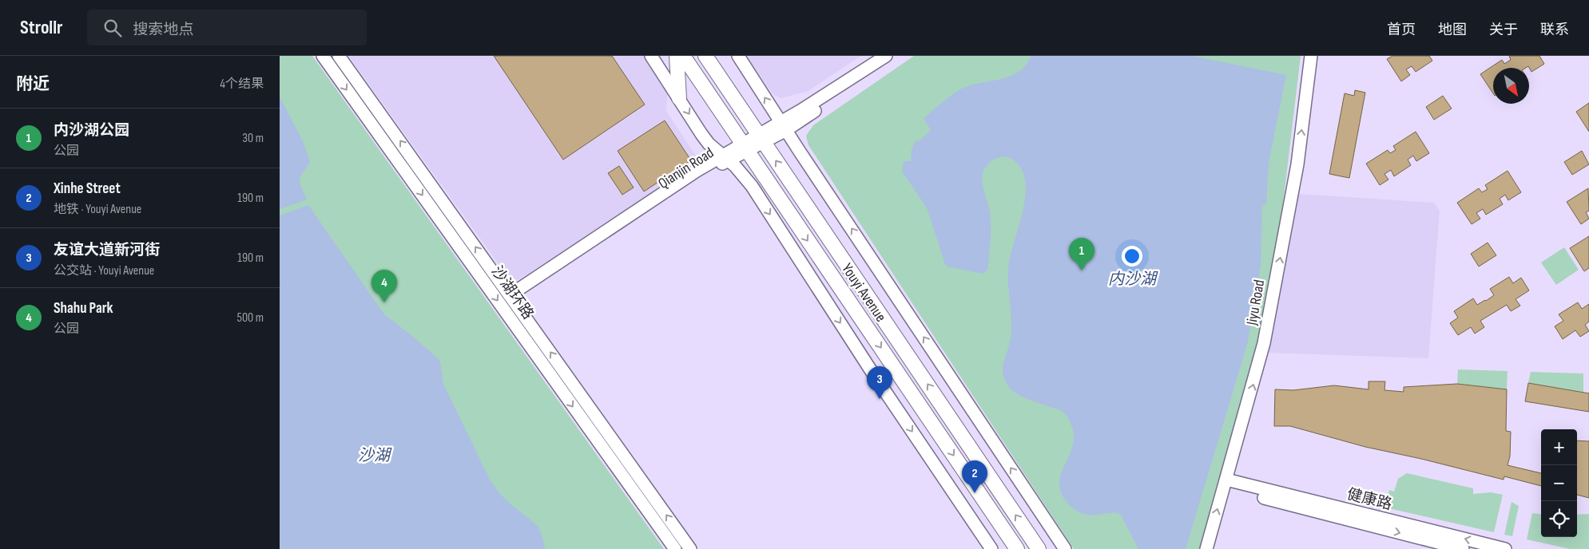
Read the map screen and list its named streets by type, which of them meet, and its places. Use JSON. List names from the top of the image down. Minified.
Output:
{"streets":{"main road":["Youyi Avenue"],"street":["Qianjin Road","沙湖环路","Jiyu Road","健康路"]},"crossings":[["Qianjin Road","沙湖环路"],["Qianjin Road","Youyi Avenue"],["Jiyu Road","健康路"]],"one_way":["Jiyu Road"],"water":["内沙湖","沙湖"],"north":"bottom right","page":{"header":"Strollr","search":"搜索地点","nav":["首页","地图","关于","联系"],"heading":["附近","4个结果"],"list":[{"mark":"1","name":"内沙湖公园","note":"公园","value":"30 m"},{"mark":"2","name":"Xinhe Street","note":"地铁 · Youyi Avenue","value":"190 m"},{"mark":"3","name":"友谊大道新河街","note":"公交站 · Youyi Avenue","value":"190 m"},{"mark":"4","name":"Shahu Park","note":"公园","value":"500 m"}],"pins":["1","4","3","2"],"map_buttons":["+","−"]}}
